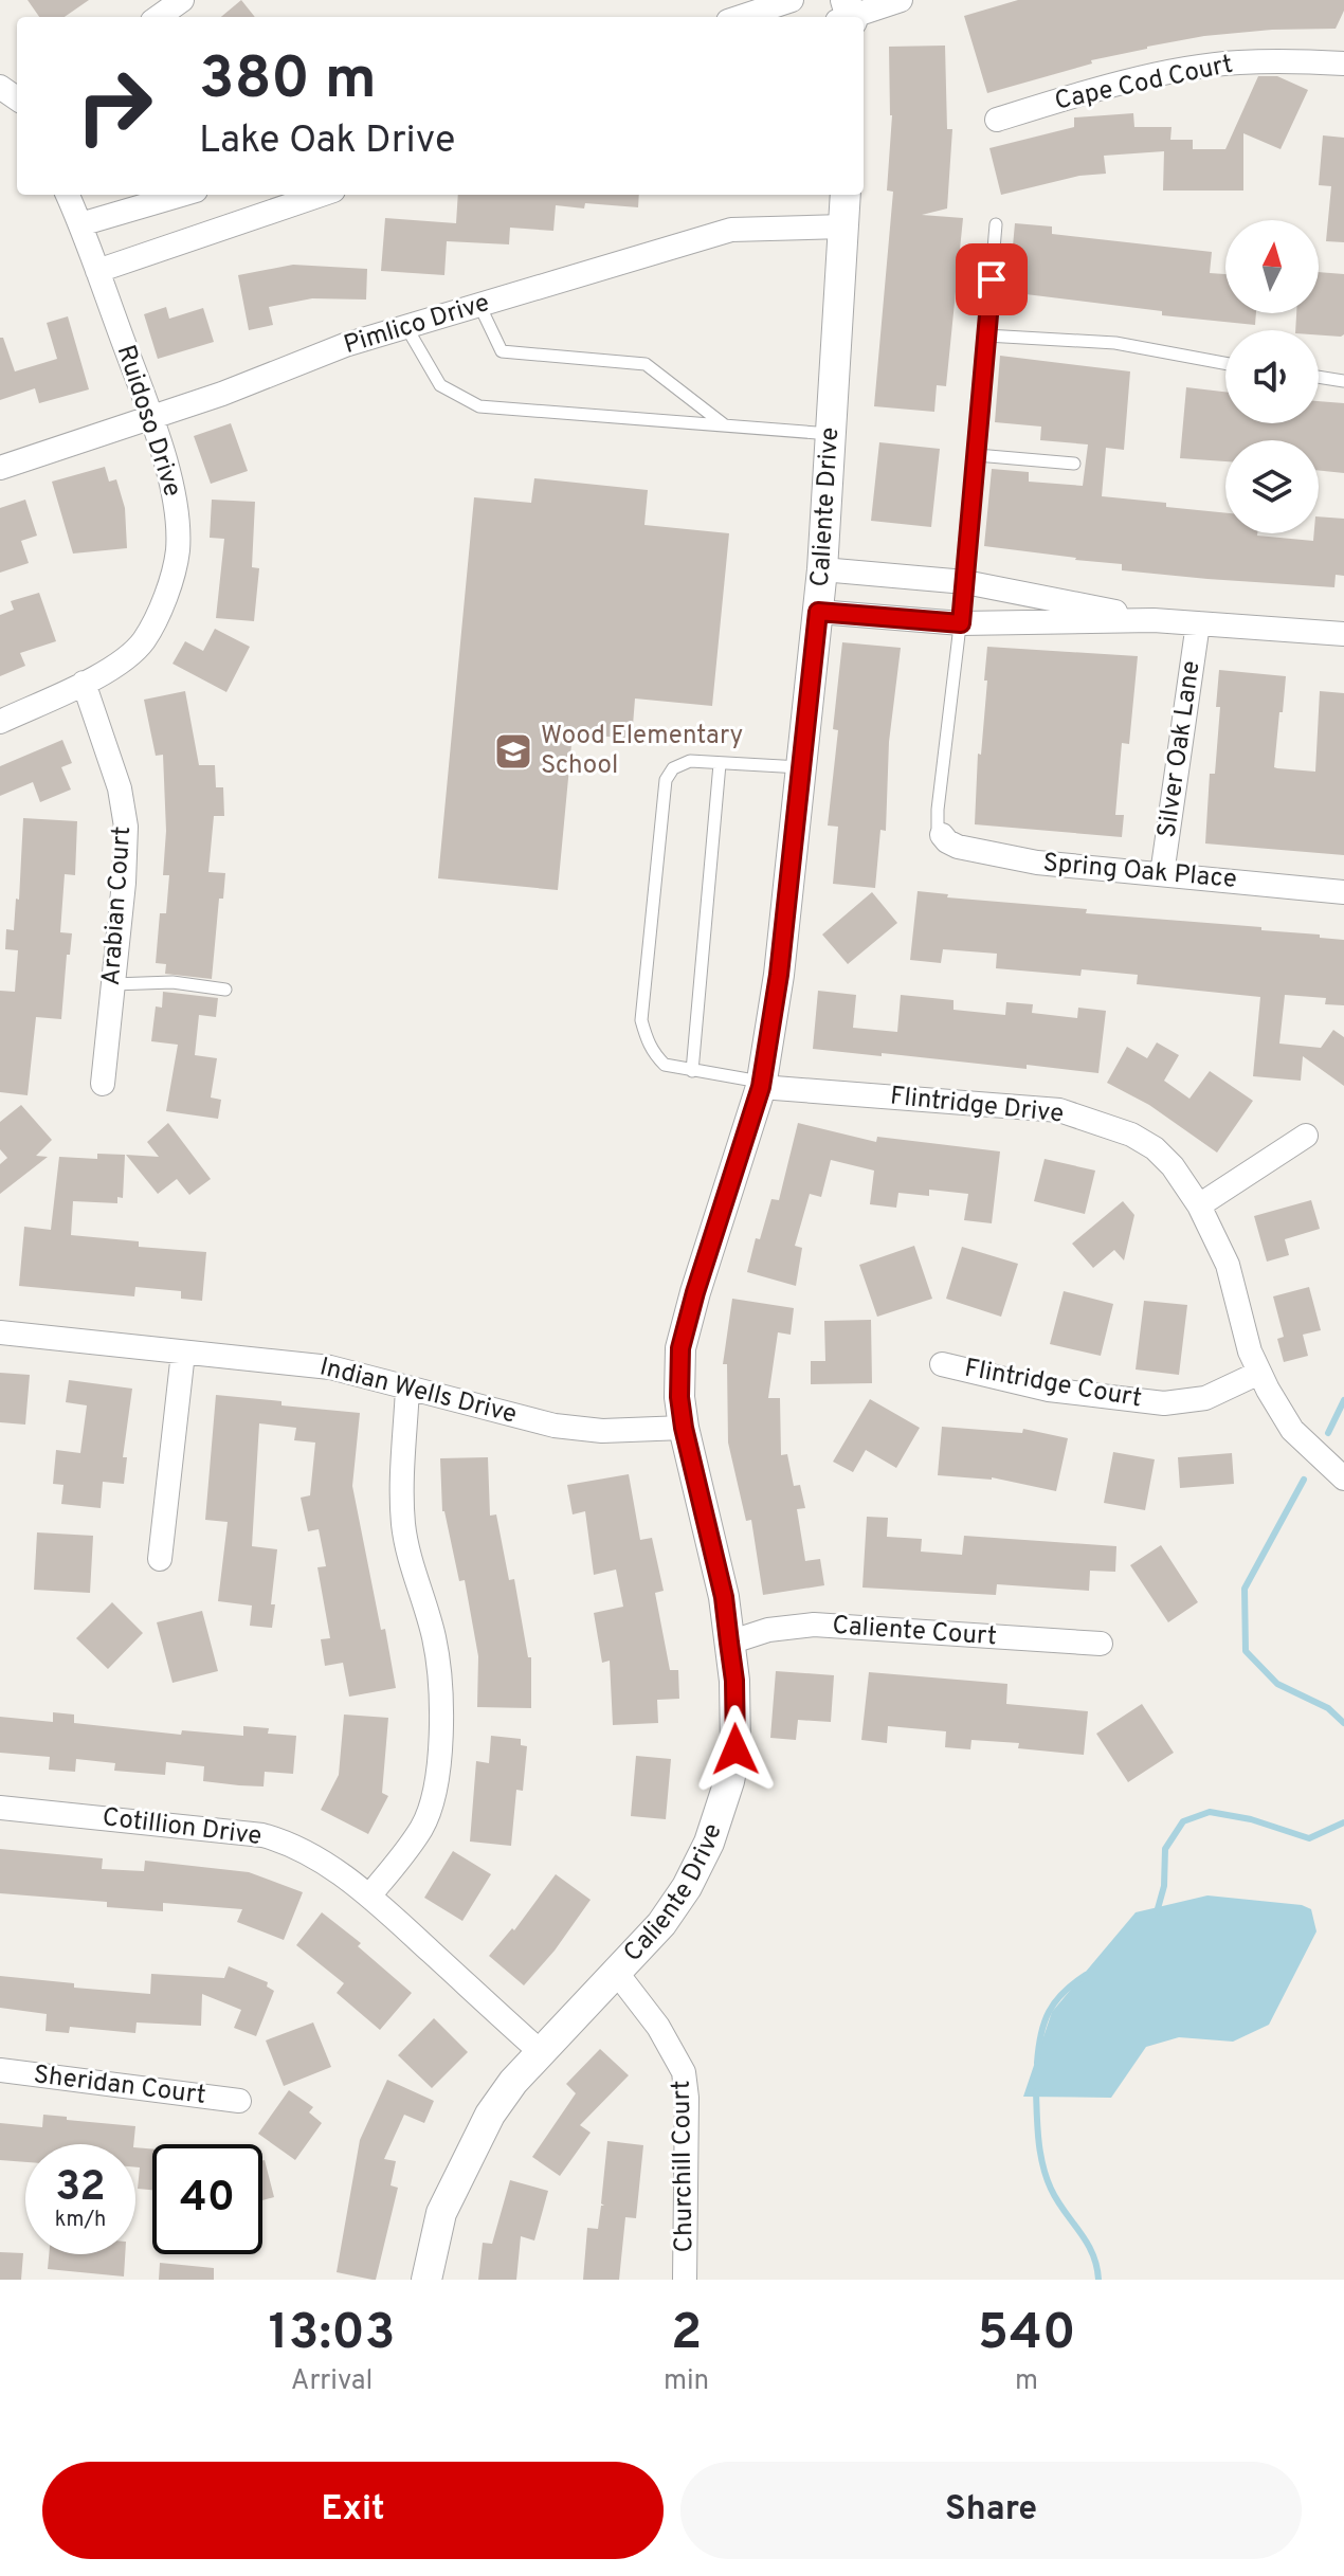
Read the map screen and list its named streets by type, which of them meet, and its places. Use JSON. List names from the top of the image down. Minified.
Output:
{"streets":{"street":["Cape Cod Court","Pimlico Drive","Ruidoso Drive","Caliente Drive","Silver Oak Lane","Spring Oak Place","Arabian Court","Flintridge Drive","Flintridge Court","Indian Wells Drive","Caliente Court","Cotillion Drive","Sheridan Court","Churchill Court"]},"crossings":[["Pimlico Drive","Ruidoso Drive"],["Pimlico Drive","Caliente Drive"],["Ruidoso Drive","Arabian Court"],["Caliente Drive","Flintridge Drive"],["Caliente Drive","Indian Wells Drive"],["Caliente Drive","Caliente Court"],["Caliente Drive","Cotillion Drive"],["Caliente Drive","Churchill Court"],["Silver Oak Lane","Spring Oak Place"],["Flintridge Drive","Flintridge Court"]],"places":{"school or university":["Wood Elementary School"]},"north":"top","page":{"turn":["380 m","Lake Oak Drive"],"speed":"32 km/h","limit":"40","eta":["13:03","Arrival","2","min","540","m"],"buttons":["Exit","Share"]}}
